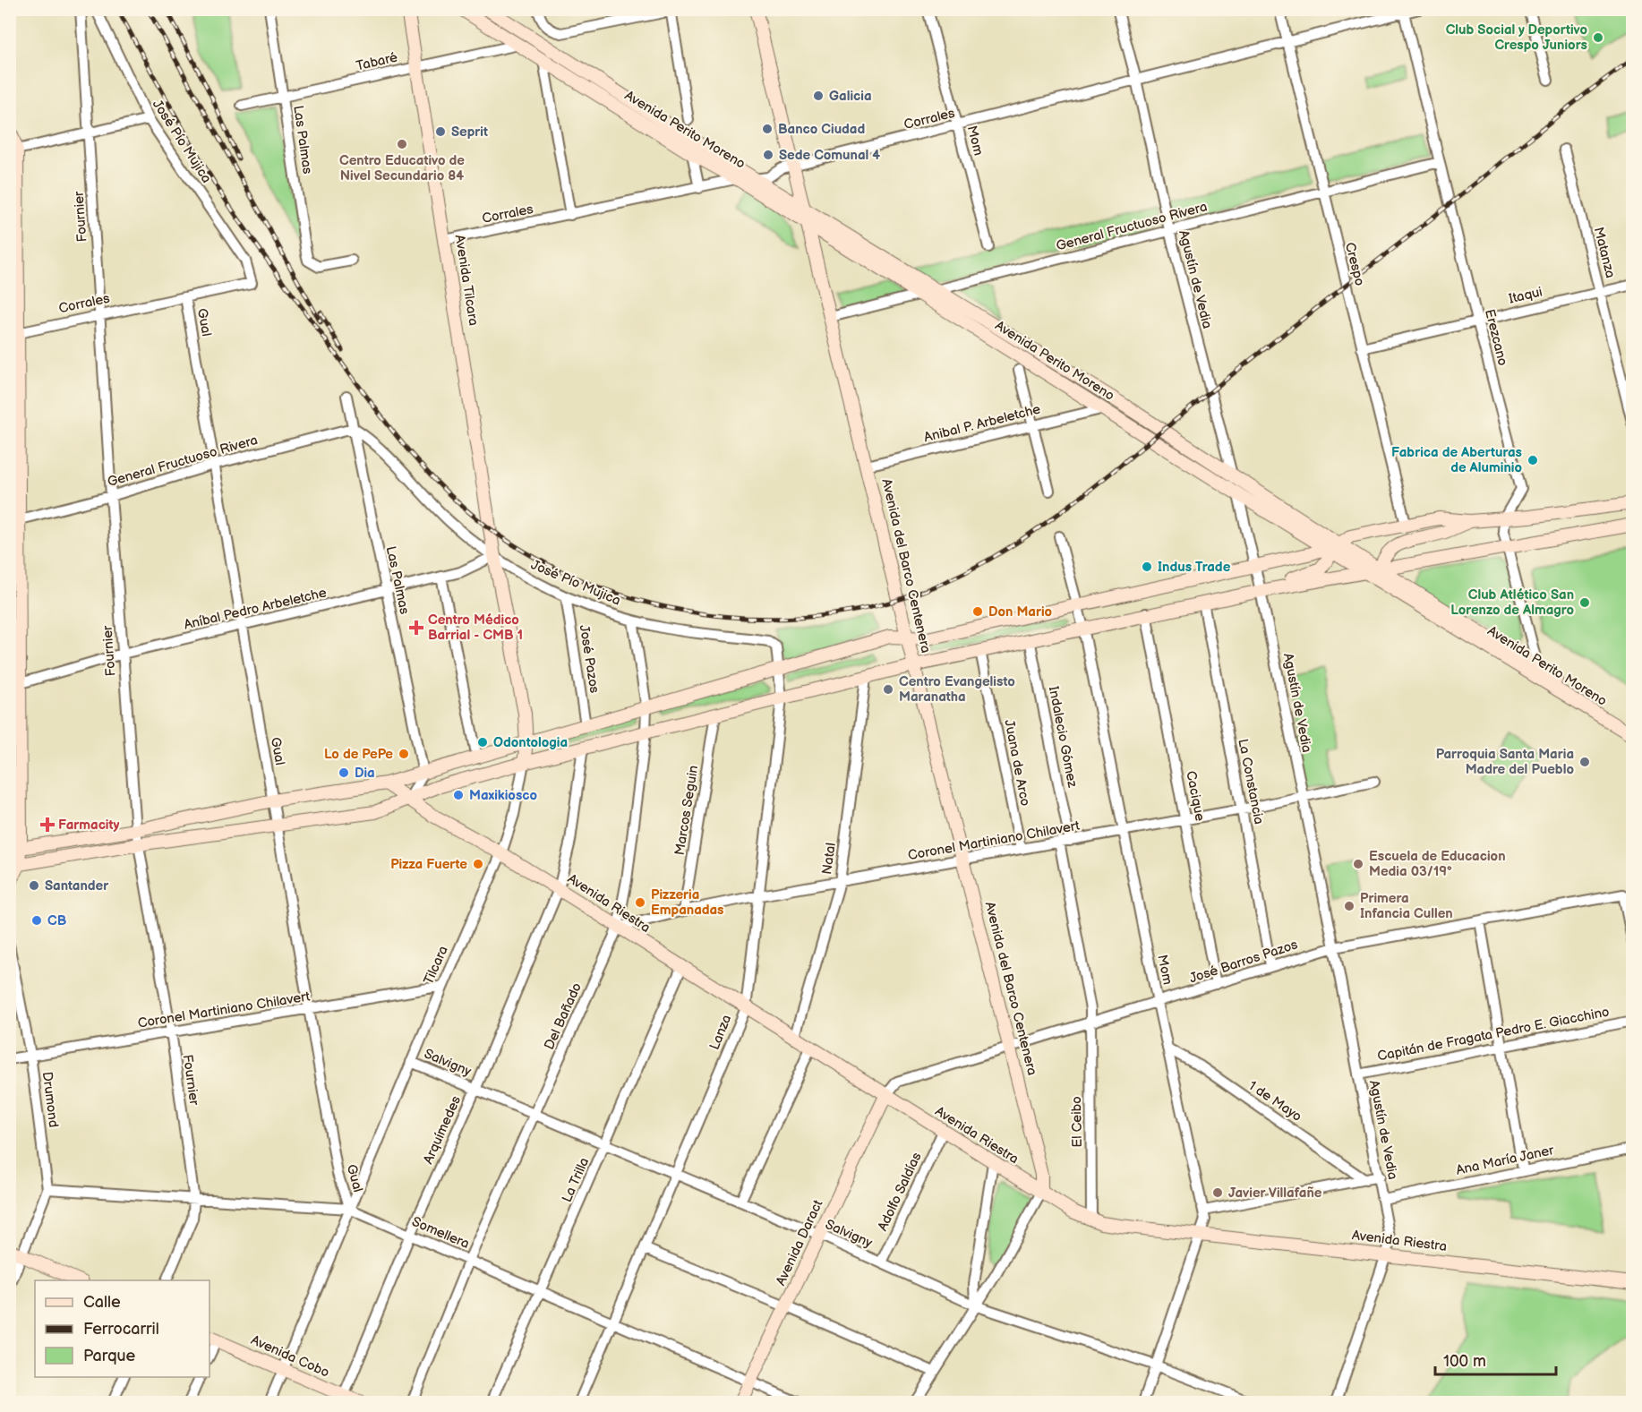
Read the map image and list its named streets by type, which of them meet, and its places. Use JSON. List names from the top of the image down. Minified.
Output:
{"streets":{"main road":["Avenida Perito Moreno","Avenida Tilcara","Avenida del Barco Centenera","Avenida Riestra","Tilcara","Avenida Daract","Avenida Cobo"],"street":["Tabaré","Corrales","Las Palmas","Mom","José Pío Mujica","Fournier","General Fructuoso Rivera","Matanza","Crespo","Agustín de Vedia","Itaqui","Gual","Erezcano","Anibal P. Arbeletche","Aníbal Pedro Arbeletche","José Pazos","Indalecio Gómez","Juana de Arco","La Constancia","Cacique","Marcos Seguin","Coronel Martiniano Chilavert","Natal","José Barros Pazos","Del Bañado","Lanza","Capitán de Fragata Pedro E. Giacchino","Salvigny","Drumond","1 de Mayo","El Ceibo","Arquímedes","Ana María Janer","La Trilla","Adolfo Saldías","Somellera"]},"crossings":[["Tabaré","Avenida Perito Moreno"],["Tabaré","Las Palmas"],["Tabaré","Avenida Tilcara"],["Corrales","Avenida Perito Moreno"],["Corrales","Mom"],["Corrales","José Pío Mujica"],["Corrales","Fournier"],["Corrales","Crespo"],["Corrales","Agustín de Vedia"],["Corrales","Avenida Tilcara"],["Corrales","Gual"],["Corrales","Erezcano"],["Corrales","Avenida del Barco Centenera"],["Avenida Perito Moreno","General Fructuoso Rivera"],["Avenida Perito Moreno","Agustín de Vedia"],["Avenida Perito Moreno","Anibal P. Arbeletche"],["Avenida Perito Moreno","Avenida del Barco Centenera"],["Las Palmas","José Pío Mujica"],["Las Palmas","General Fructuoso Rivera"],["Las Palmas","Aníbal Pedro Arbeletche"],["Mom","Coronel Martiniano Chilavert"],["Mom","Avenida Riestra"],["Mom","José Barros Pazos"],["Mom","Salvigny"],["Mom","1 de Mayo"],["José Pío Mujica","General Fructuoso Rivera"],["José Pío Mujica","Avenida Tilcara"],["José Pío Mujica","Aníbal Pedro Arbeletche"],["José Pío Mujica","José Pazos"],["José Pío Mujica","Tilcara"],["José Pío Mujica","Del Bañado"],["José Pío Mujica","Lanza"],["Fournier","General Fructuoso Rivera"],["Fournier","Aníbal Pedro Arbeletche"],["Fournier","Coronel Martiniano Chilavert"],["Fournier","Somellera"],["General Fructuoso Rivera","Crespo"],["General Fructuoso Rivera","Agustín de Vedia"],["General Fructuoso Rivera","Gual"],["General Fructuoso Rivera","Erezcano"],["General Fructuoso Rivera","Avenida del Barco Centenera"],["Matanza","Itaqui"],["Crespo","Itaqui"],["Agustín de Vedia","Coronel Martiniano Chilavert"],["Agustín de Vedia","Avenida Riestra"],["Agustín de Vedia","José Barros Pazos"],["Agustín de Vedia","Capitán de Fragata Pedro E. Giacchino"],["Agustín de Vedia","Ana María Janer"],["Avenida Tilcara","Aníbal Pedro Arbeletche"],["Avenida Tilcara","Tilcara"],["Itaqui","Erezcano"],["Gual","Aníbal Pedro Arbeletche"],["Gual","Coronel Martiniano Chilavert"],["Gual","Tilcara"],["Gual","Somellera"],["Anibal P. Arbeletche","Avenida del Barco Centenera"],["Avenida del Barco Centenera","Coronel Martiniano Chilavert"],["Avenida del Barco Centenera","Avenida Riestra"],["Avenida del Barco Centenera","José Barros Pazos"],["Aníbal Pedro Arbeletche","Tilcara"],["Indalecio Gómez","Coronel Martiniano Chilavert"],["Juana de Arco","Coronel Martiniano Chilavert"],["La Constancia","Coronel Martiniano Chilavert"],["La Constancia","José Barros Pazos"],["Cacique","Coronel Martiniano Chilavert"],["Cacique","José Barros Pazos"],["Marcos Seguin","Coronel Martiniano Chilavert"],["Coronel Martiniano Chilavert","Natal"],["Coronel Martiniano Chilavert","Avenida Riestra"],["Coronel Martiniano Chilavert","Tilcara"],["Coronel Martiniano Chilavert","Del Bañado"],["Coronel Martiniano Chilavert","Lanza"],["Coronel Martiniano Chilavert","Drumond"],["Natal","Avenida Riestra"],["Avenida Riestra","José Barros Pazos"],["Avenida Riestra","Tilcara"],["Avenida Riestra","Del Bañado"],["Avenida Riestra","Lanza"],["Avenida Riestra","El Ceibo"],["Avenida Riestra","Arquímedes"],["Avenida Riestra","La Trilla"],["Avenida Riestra","Adolfo Saldías"],["Avenida Riestra","Avenida Daract"],["José Barros Pazos","El Ceibo"],["José Barros Pazos","Avenida Daract"],["Tilcara","Salvigny"],["Tilcara","Somellera"],["Tilcara","Avenida Cobo"],["Del Bañado","Salvigny"],["Del Bañado","Somellera"],["Lanza","Salvigny"],["Lanza","Somellera"],["Salvigny","Arquímedes"],["Salvigny","La Trilla"],["Salvigny","Adolfo Saldías"],["Salvigny","Avenida Daract"],["Drumond","Somellera"],["Arquímedes","Somellera"],["Arquímedes","Avenida Cobo"],["La Trilla","Somellera"],["Somellera","Avenida Daract"]],"places":{"other":["Club Social y Deportivo Crespo Juniors","Galicia","Banco Ciudad","Seprit","Centro Educativo de Nivel Secundario 84","Sede Comunal 4","Fabrica de Aberturas de Aluminio","Indus Trade","Club Atlético San Lorenzo de Almagro","Don Mario","Centro Evangelisto Maranatha","Odontologia","Lo de PePe","Parroquia Santa Maria Madre del Pueblo","Dia","Maxikiosco","Pizza Fuerte","Escuela de Educacion Media 03/19°","Santander","Pizzeria Empanadas","Primera Infancia Cullen","CB","Javier Villafañe"],"health":["Centro Médico Barrial - CMB 1","Farmacity"]},"legend":["Calle","Ferrocarril","Parque"],"scale_bar":"100 m"}
